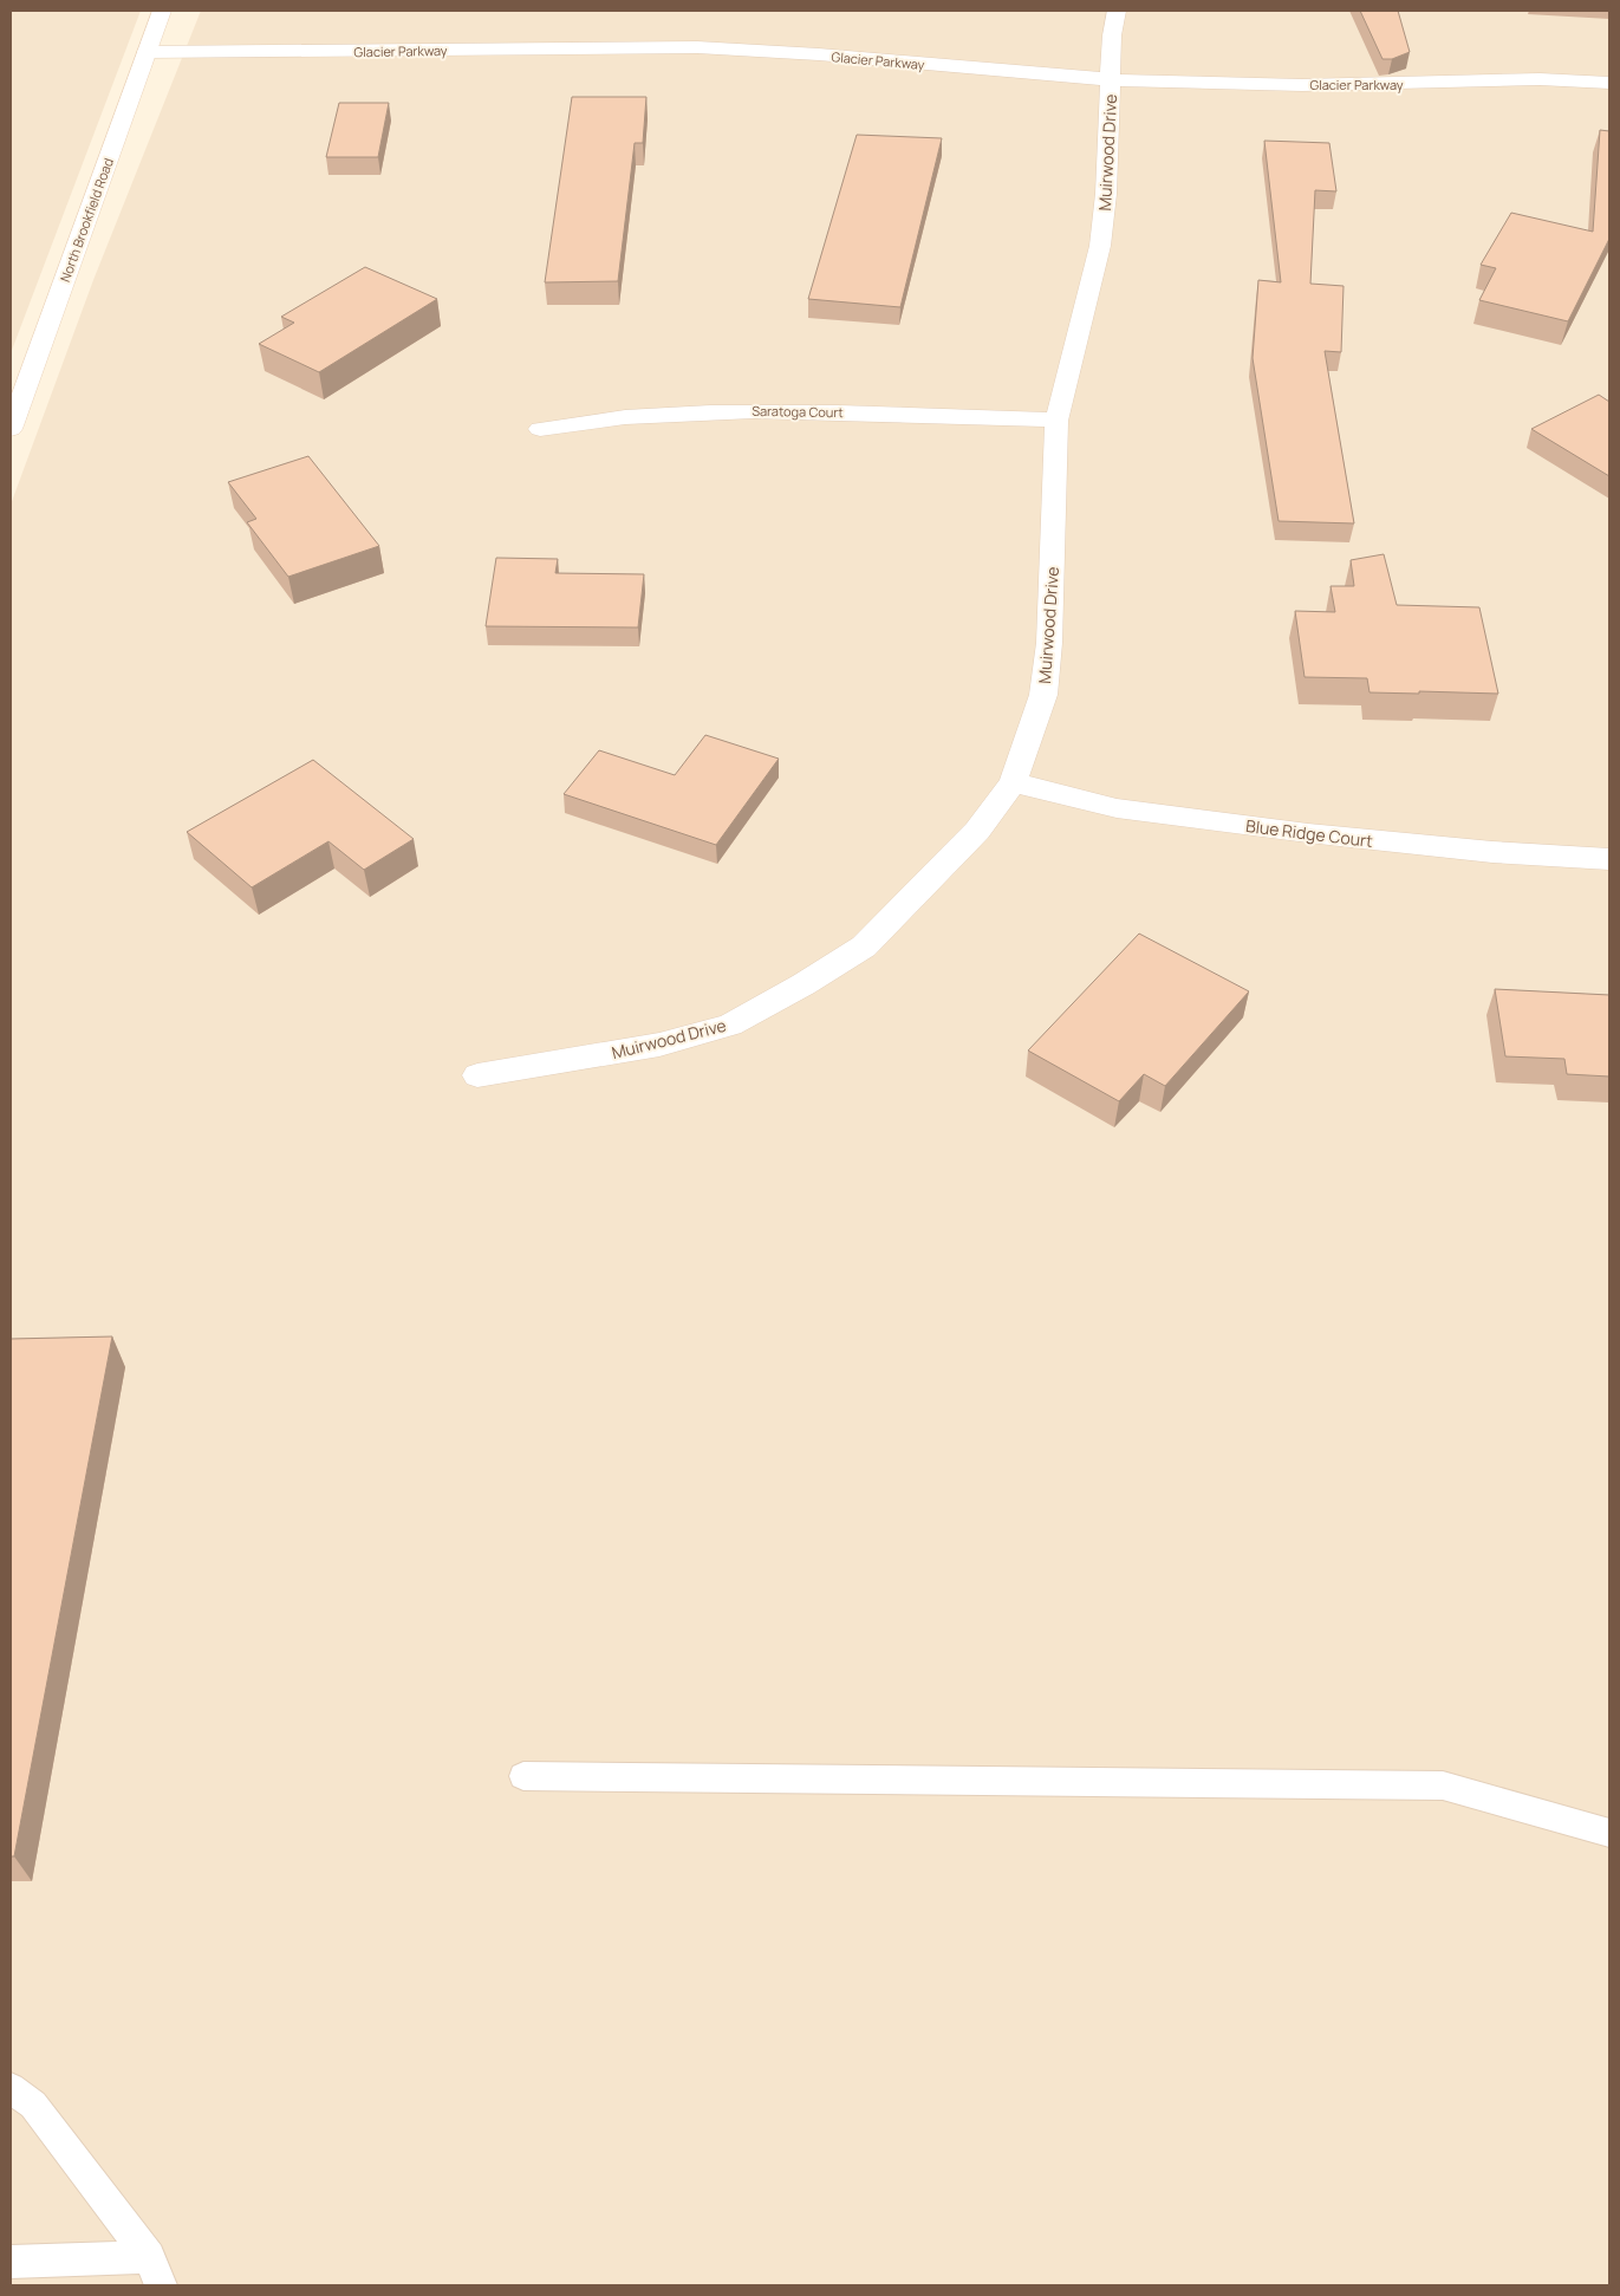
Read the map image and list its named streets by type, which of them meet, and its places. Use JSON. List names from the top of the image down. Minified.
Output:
{"streets":{"street":["Glacier Parkway","Muirwood Drive","North Brookfield Road","Saratoga Court","Blue Ridge Court"]},"crossings":[["Glacier Parkway","Muirwood Drive"],["Glacier Parkway","North Brookfield Road"],["Muirwood Drive","Saratoga Court"],["Muirwood Drive","Blue Ridge Court"]]}
